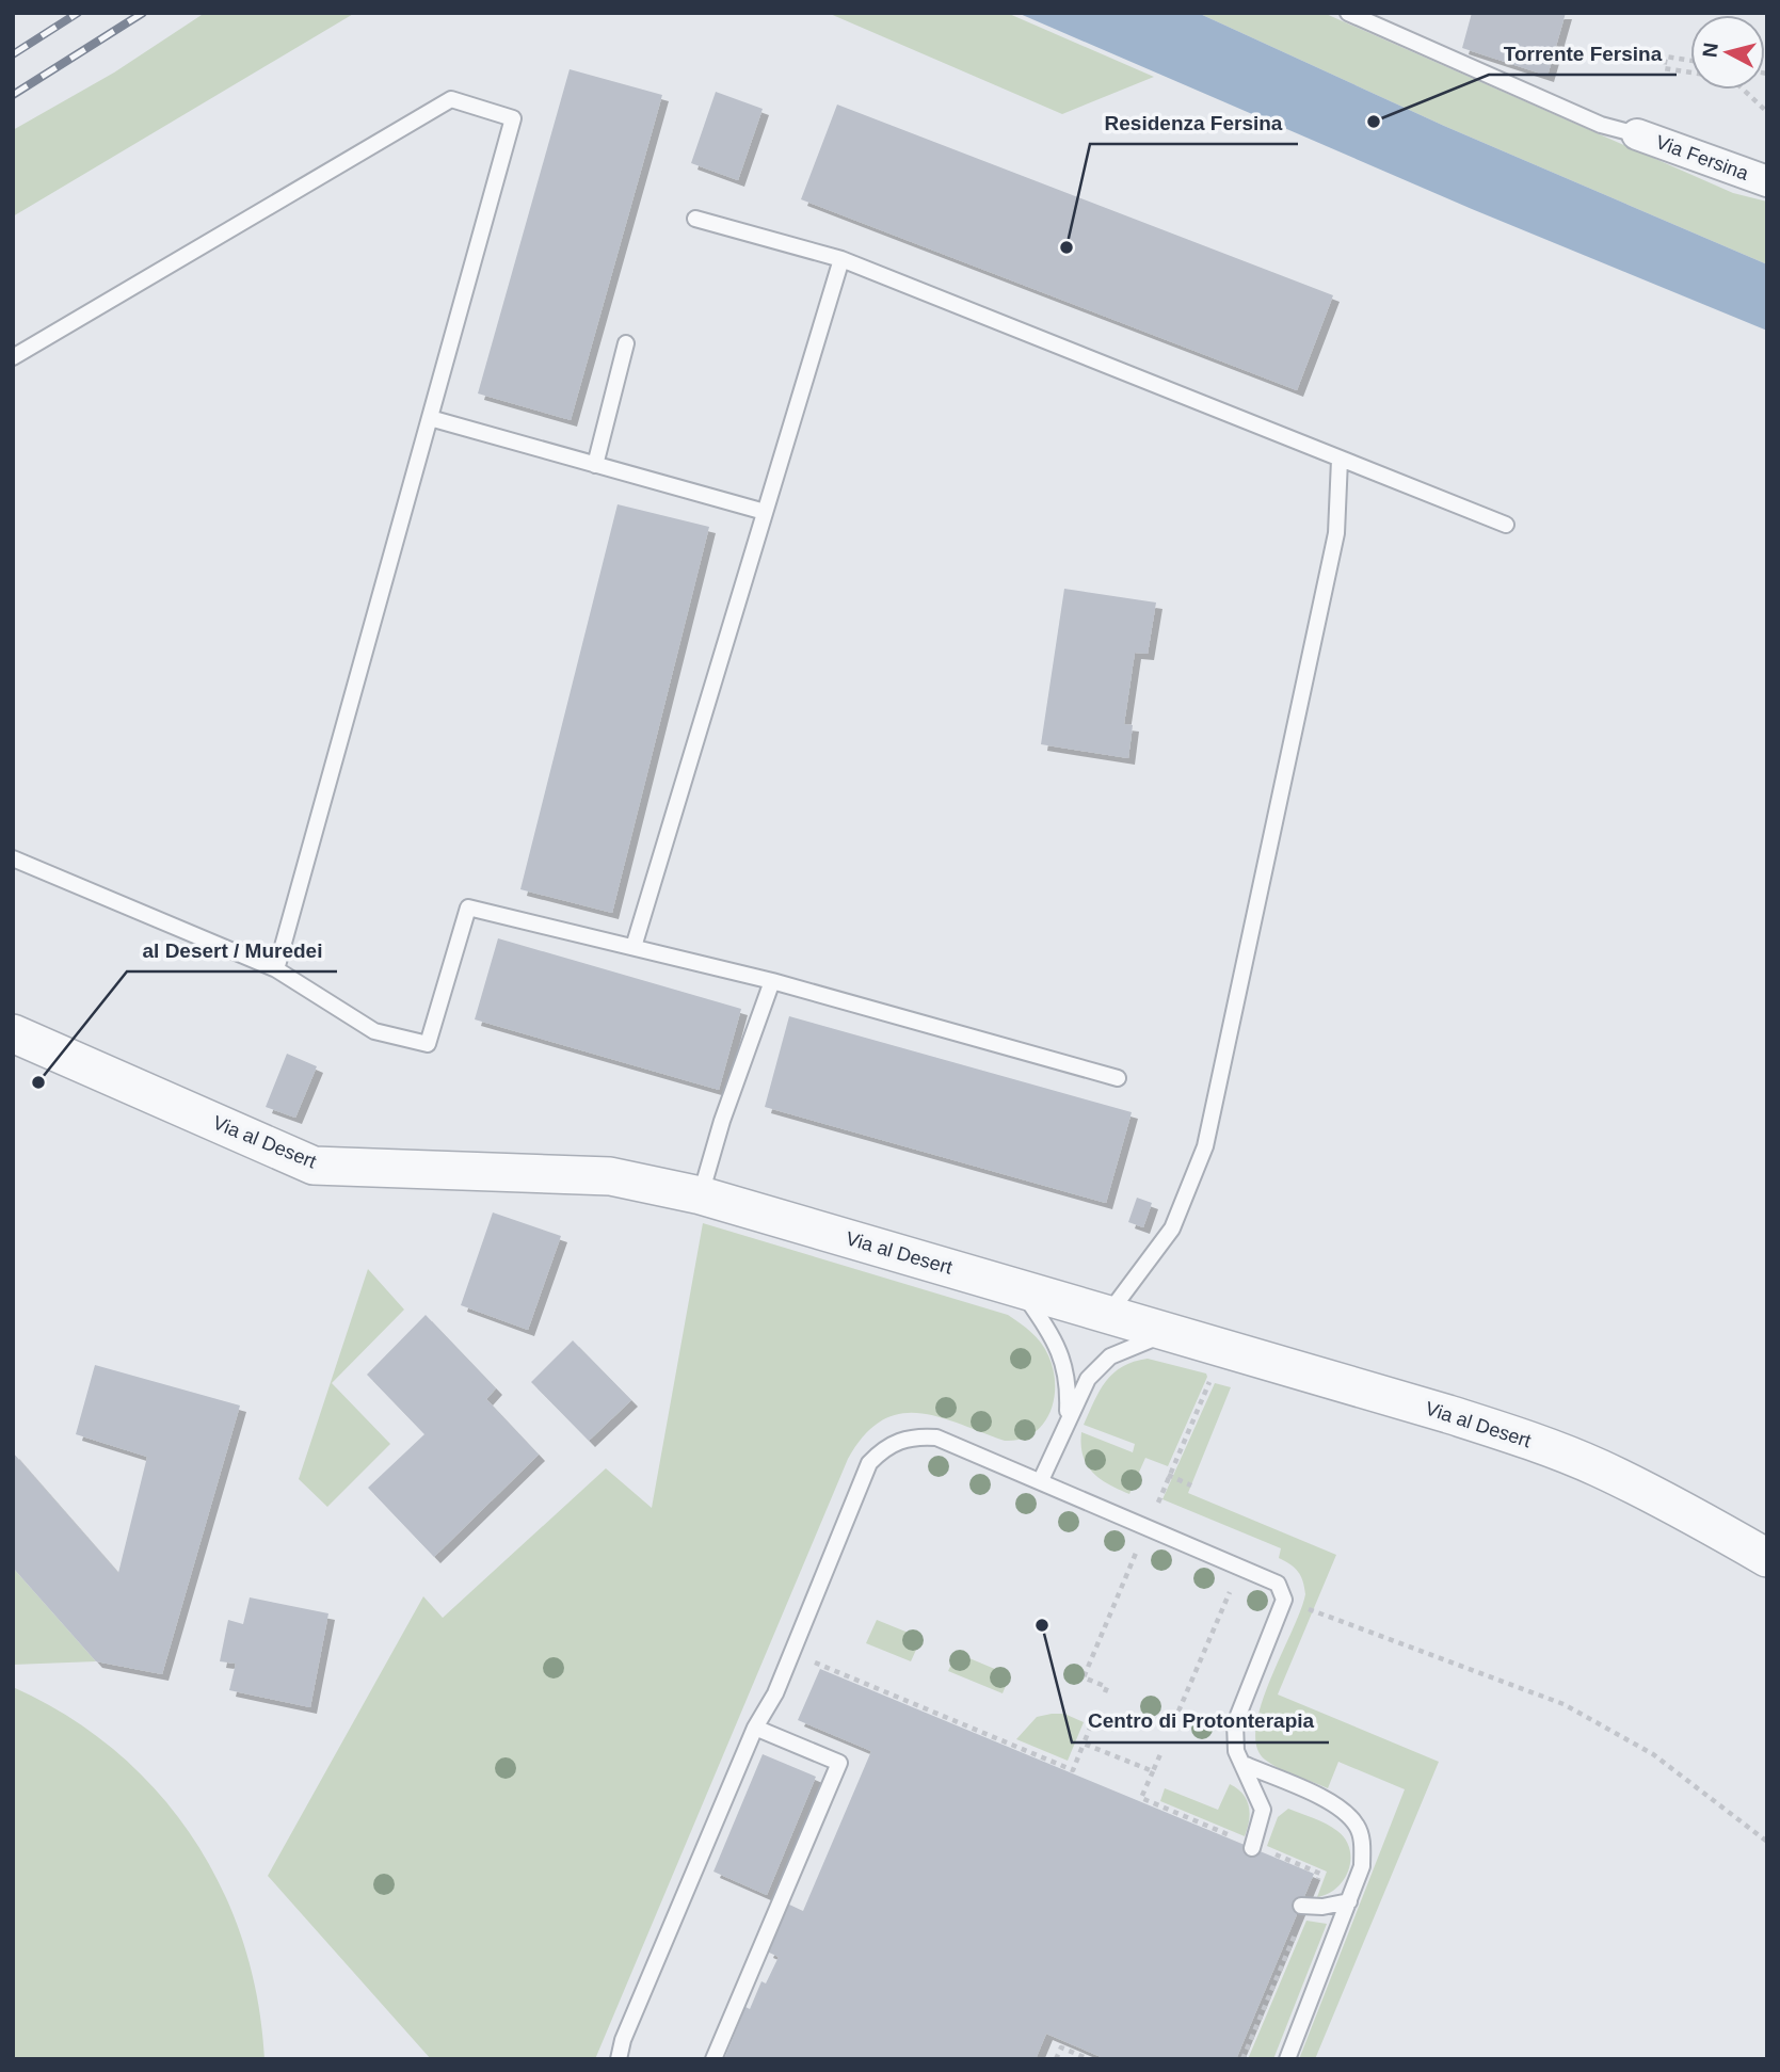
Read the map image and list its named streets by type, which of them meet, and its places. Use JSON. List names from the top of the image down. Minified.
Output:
{"streets":{"street":["Via Fersina","Via al Desert"]},"places":["Torrente Fersina","Residenza Fersina","al Desert / Muredei","Centro di Protonterapia"],"north":"left"}
